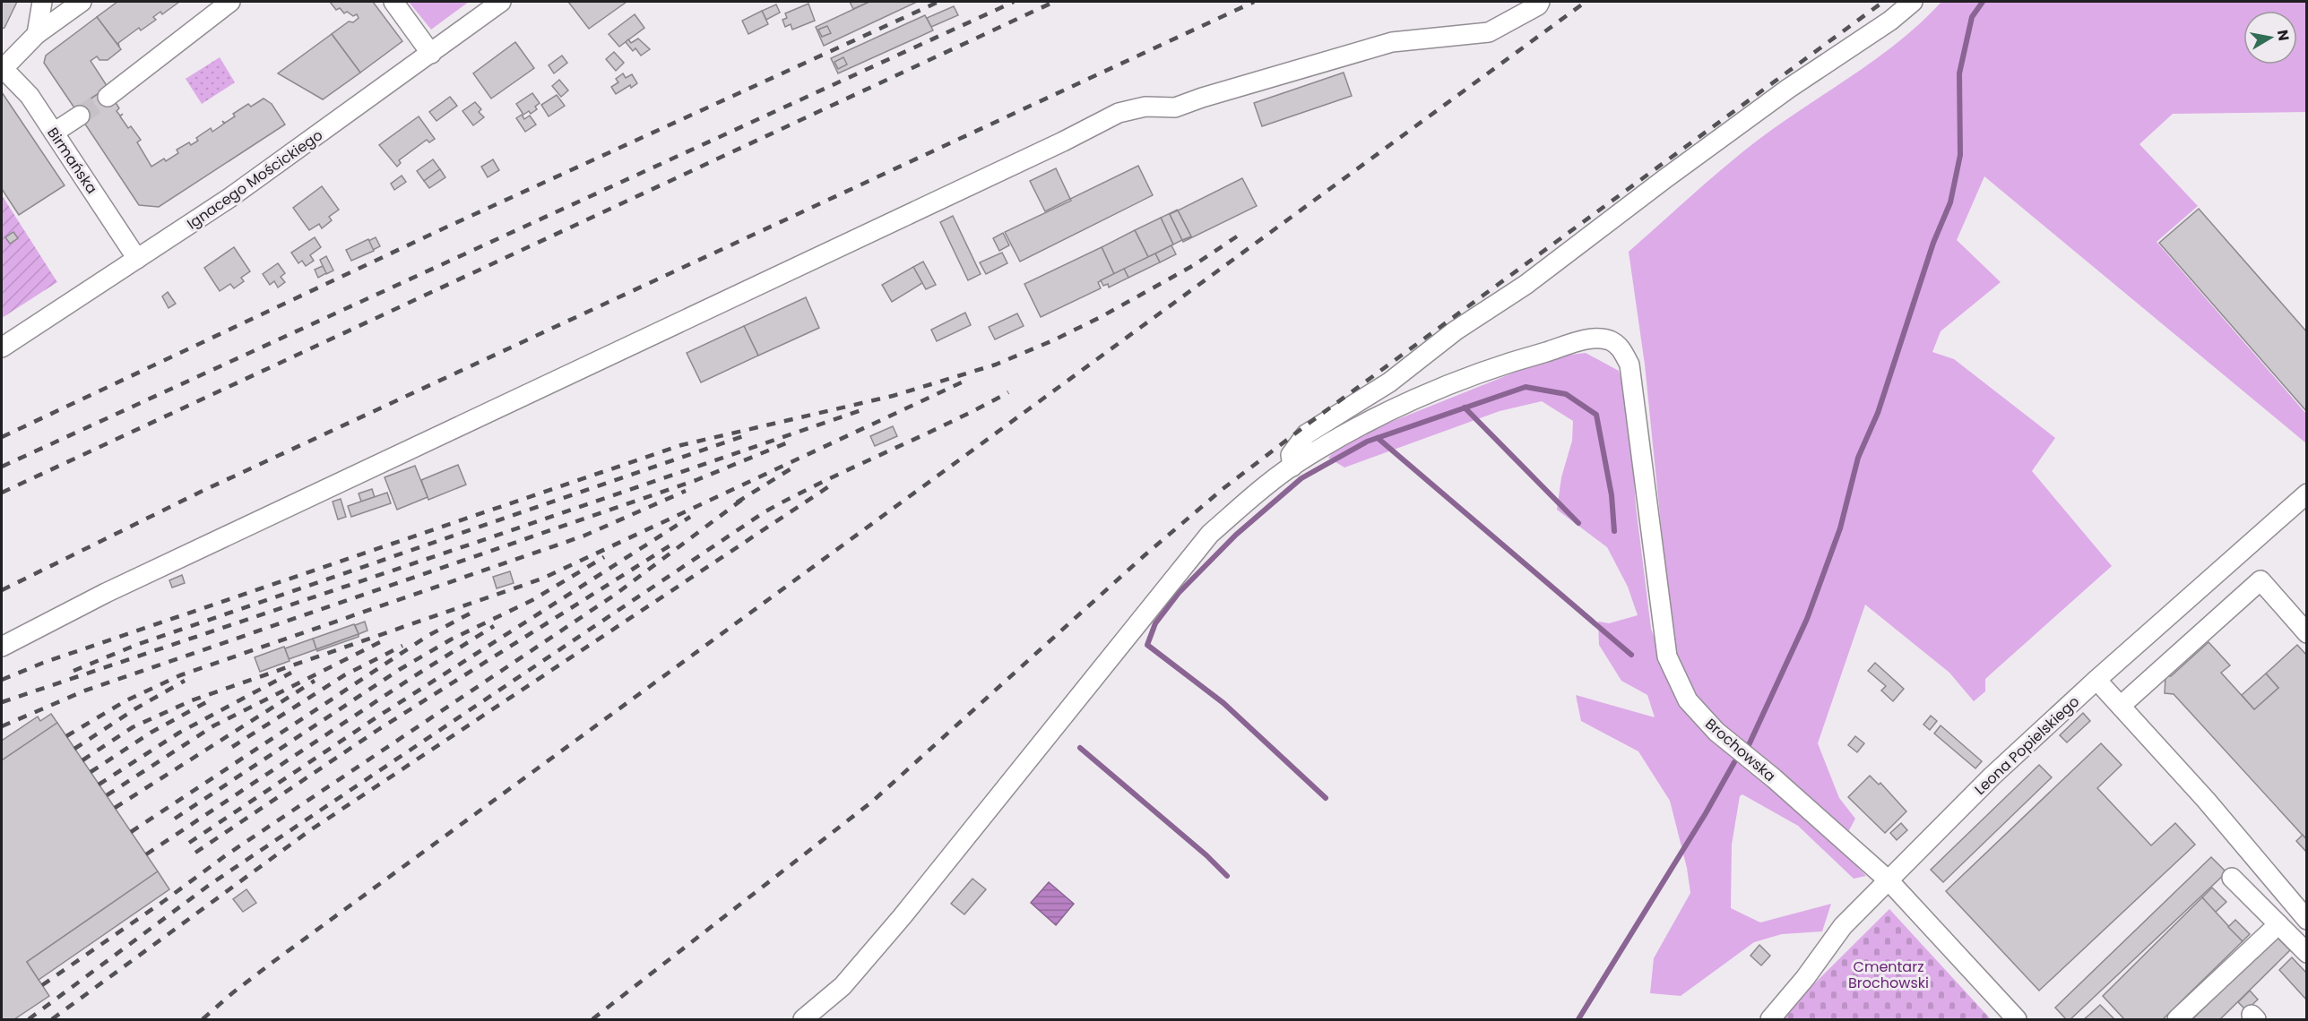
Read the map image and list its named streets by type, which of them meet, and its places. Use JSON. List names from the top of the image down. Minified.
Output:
{"streets":{"street":["Birmańska","Ignacego Mościckiego","Leona Popielskiego","Brochowska"]},"crossings":[["Birmańska","Ignacego Mościckiego"],["Leona Popielskiego","Brochowska"]],"parks":["Cmentarz Brochowski"],"north":"right"}
